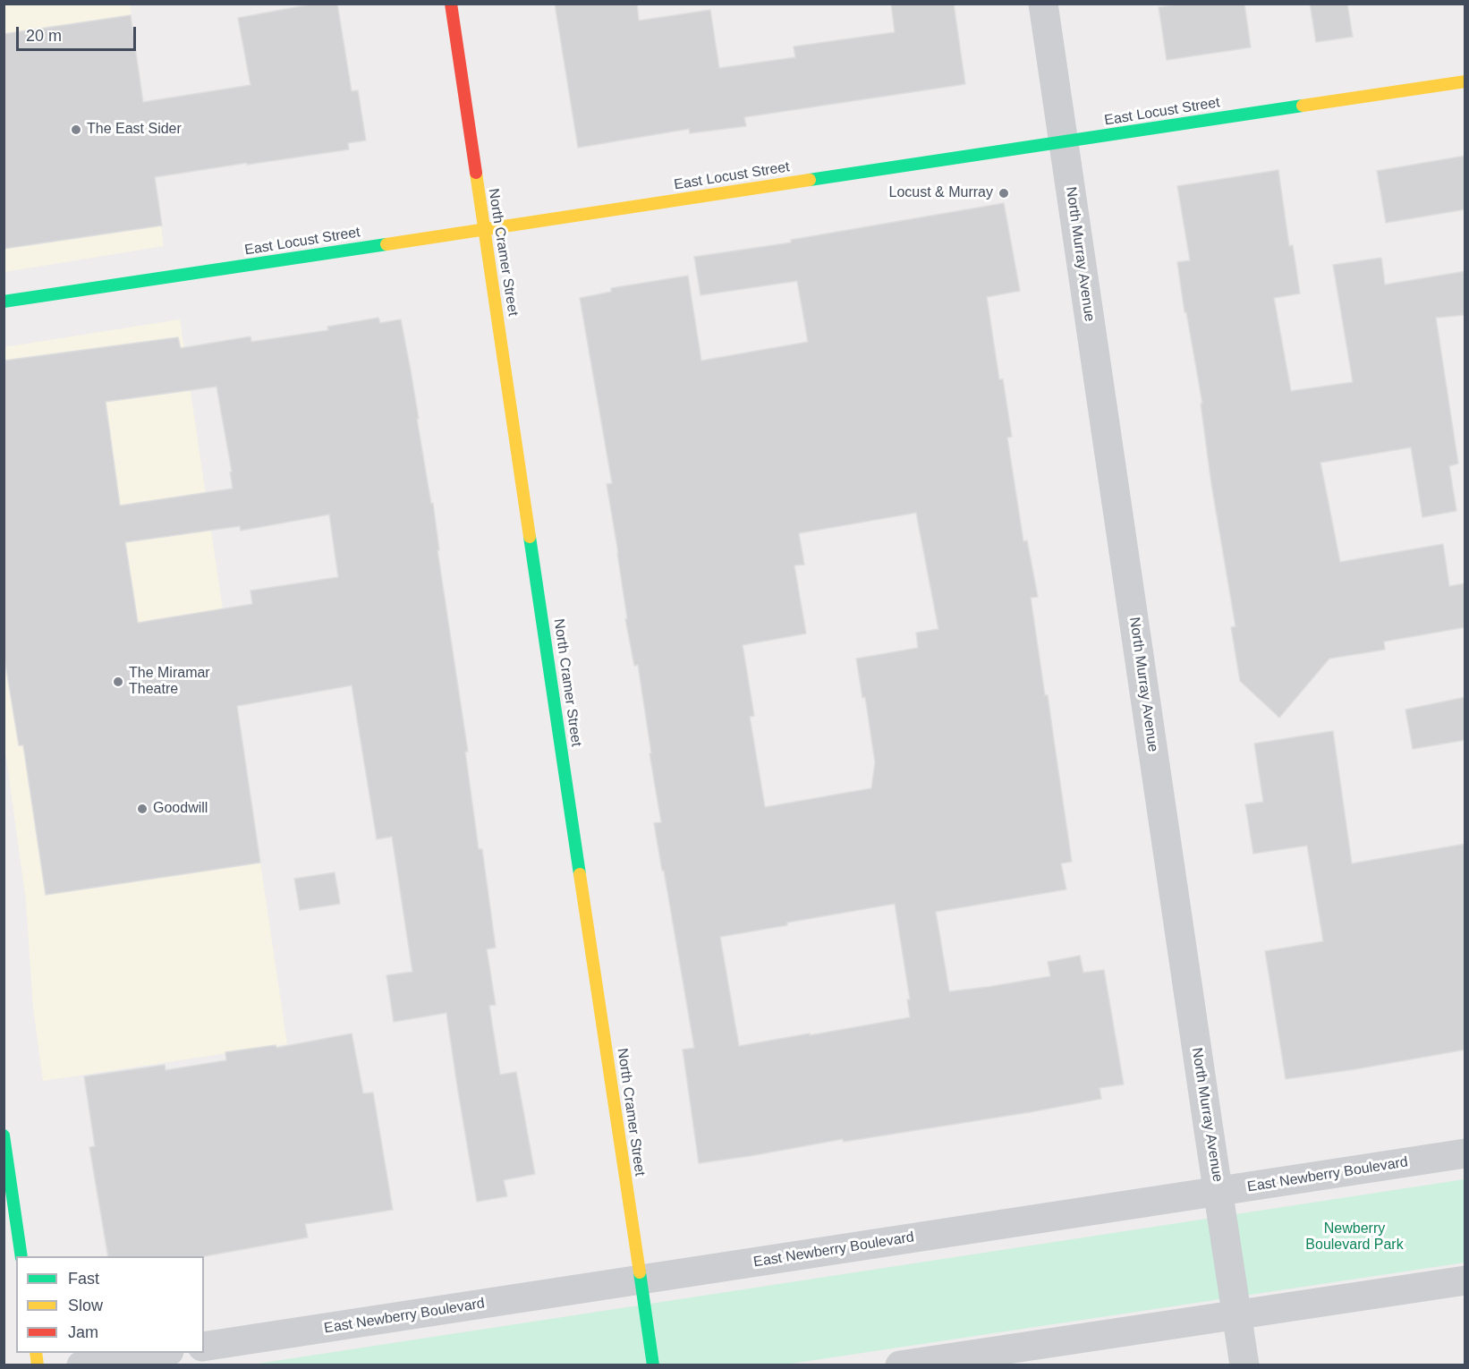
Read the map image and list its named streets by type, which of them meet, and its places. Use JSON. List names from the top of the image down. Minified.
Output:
{"streets":{"main road":["East Locust Street","North Cramer Street"],"street":["North Murray Avenue","East Newberry Boulevard"]},"crossings":[["East Locust Street","North Cramer Street"],["East Locust Street","North Murray Avenue"],["North Cramer Street","East Newberry Boulevard"],["North Murray Avenue","East Newberry Boulevard"]],"parks":["Newberry Boulevard Park"],"places":["The East Sider","Locust & Murray","The Miramar Theatre","Goodwill"],"legend":["Fast","Slow","Jam"],"scale_bar":"20 m"}
